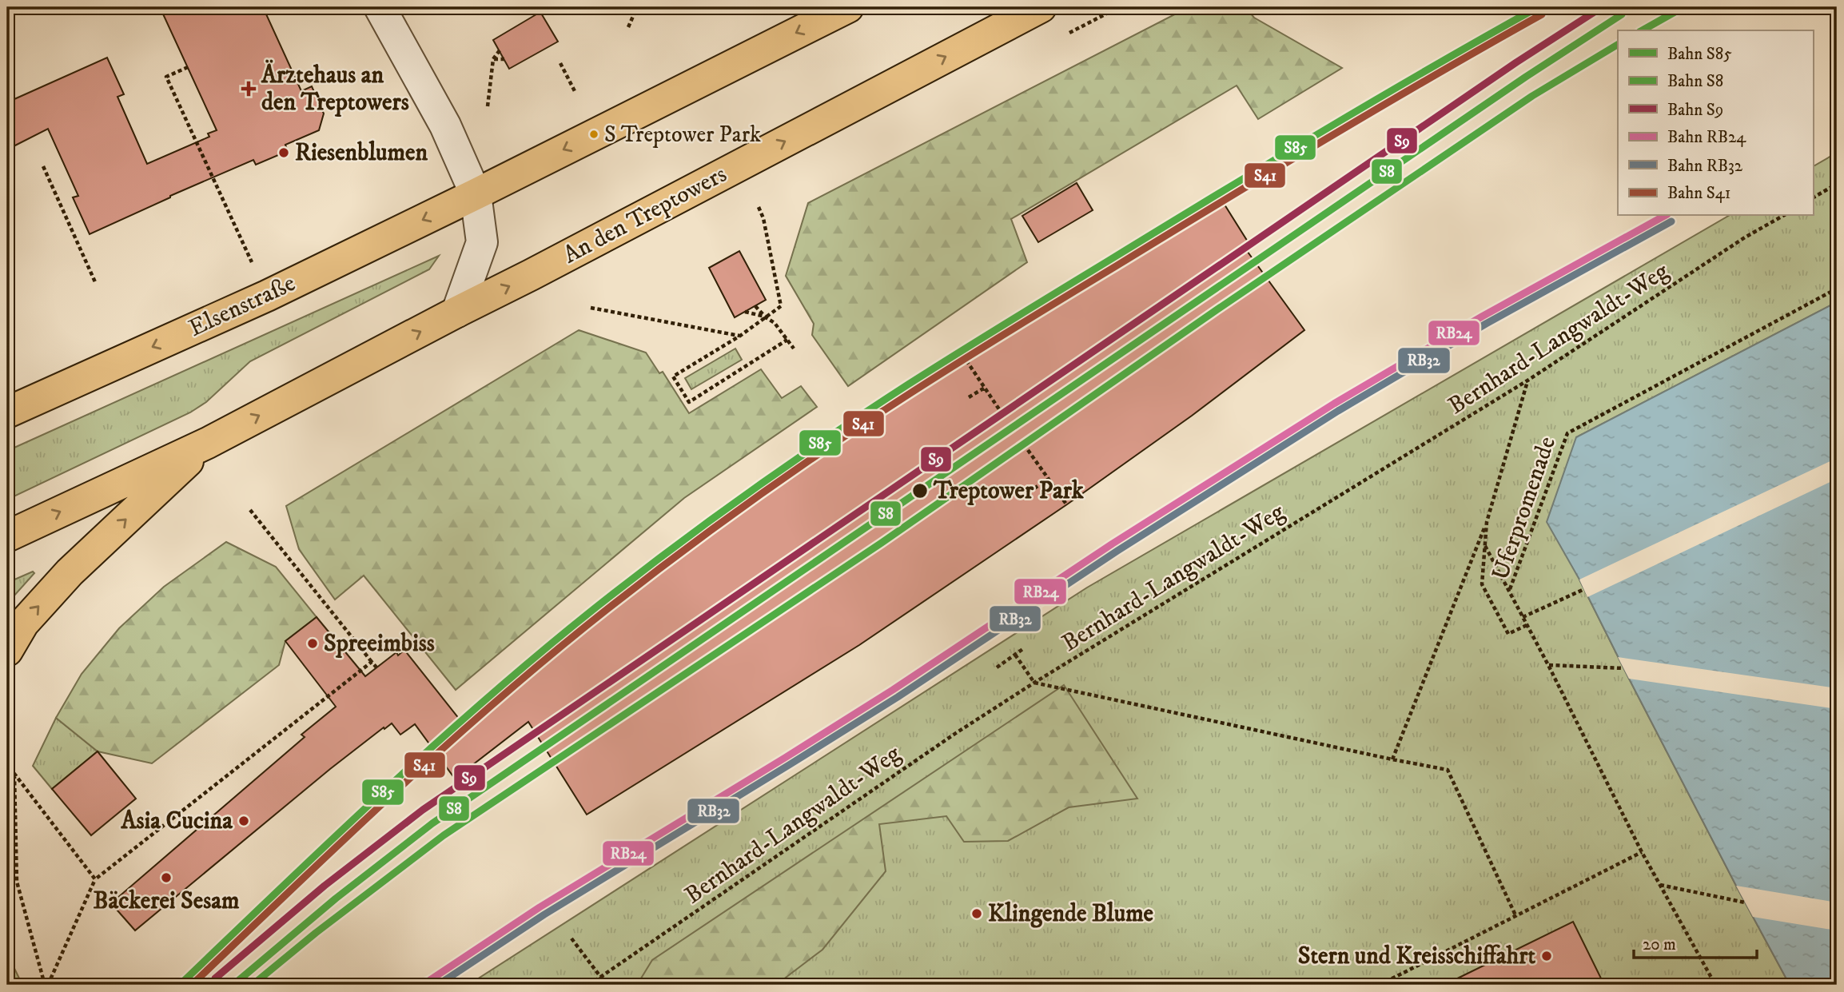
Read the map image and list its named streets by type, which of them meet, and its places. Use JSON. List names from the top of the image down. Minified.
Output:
{"streets":{"main road":["An den Treptowers","Elsenstraße"],"path":["Bernhard-Langwaldt-Weg","Uferpromenade"]},"places":{"health":["Ärztehaus an den Treptowers"],"other":["S Treptower Park","Riesenblumen","Treptower Park","Spreeimbiss","Asia Cucina","Bäckerei Sesam","Klingende Blume","Stern und Kreisschiffahrt"]},"lines":["rail line S85","rail line S9","rail line S8","rail line S41","rail line RB24","rail line RB32"],"legend":["Bahn S85","Bahn S8","Bahn S9","Bahn RB24","Bahn RB32","Bahn S41"],"scale_bar":"20 m"}
